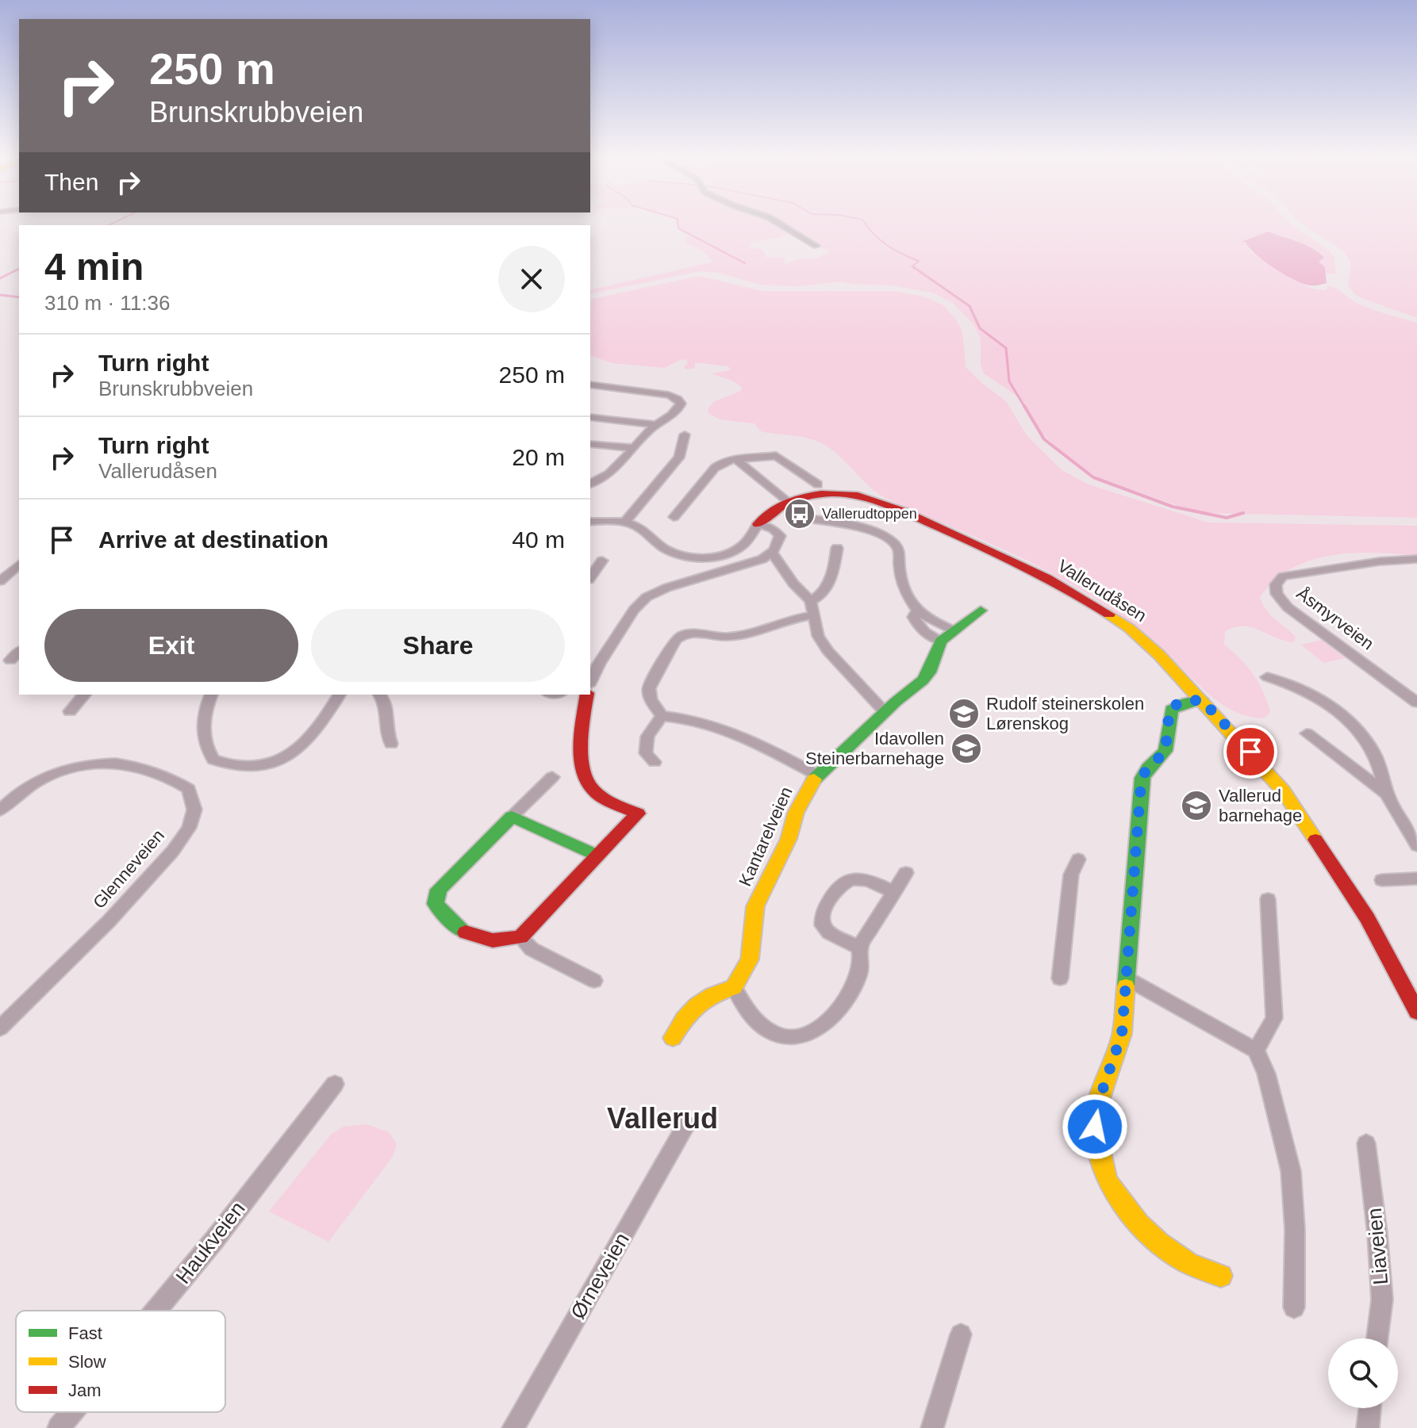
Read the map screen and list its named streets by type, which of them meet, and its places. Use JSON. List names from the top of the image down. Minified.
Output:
{"streets":{"street":["Vallerudåsen","Åsmyrveien","Kantarelveien","Glenneveien","Haukveien","Liaveien","Ørneveien"]},"districts":["Vallerud"],"places":{"bus stop":["Vallerudtoppen"],"school or university":["Rudolf steinerskolen Lørenskog","Idavollen Steinerbarnehage","Vallerud barnehage"]},"legend":["Fast","Slow","Jam"],"page":{"turn":["250 m","Brunskrubbveien"],"then":"Then","heading":["4 min","310 m · 11:36"],"list":[{"name":"Turn right","note":"Brunskrubbveien","value":"250 m"},{"name":"Turn right","note":"Vallerudåsen","value":"20 m"},{"name":"Arrive at destination","value":"40 m"}],"buttons":["Exit","Share"]}}
